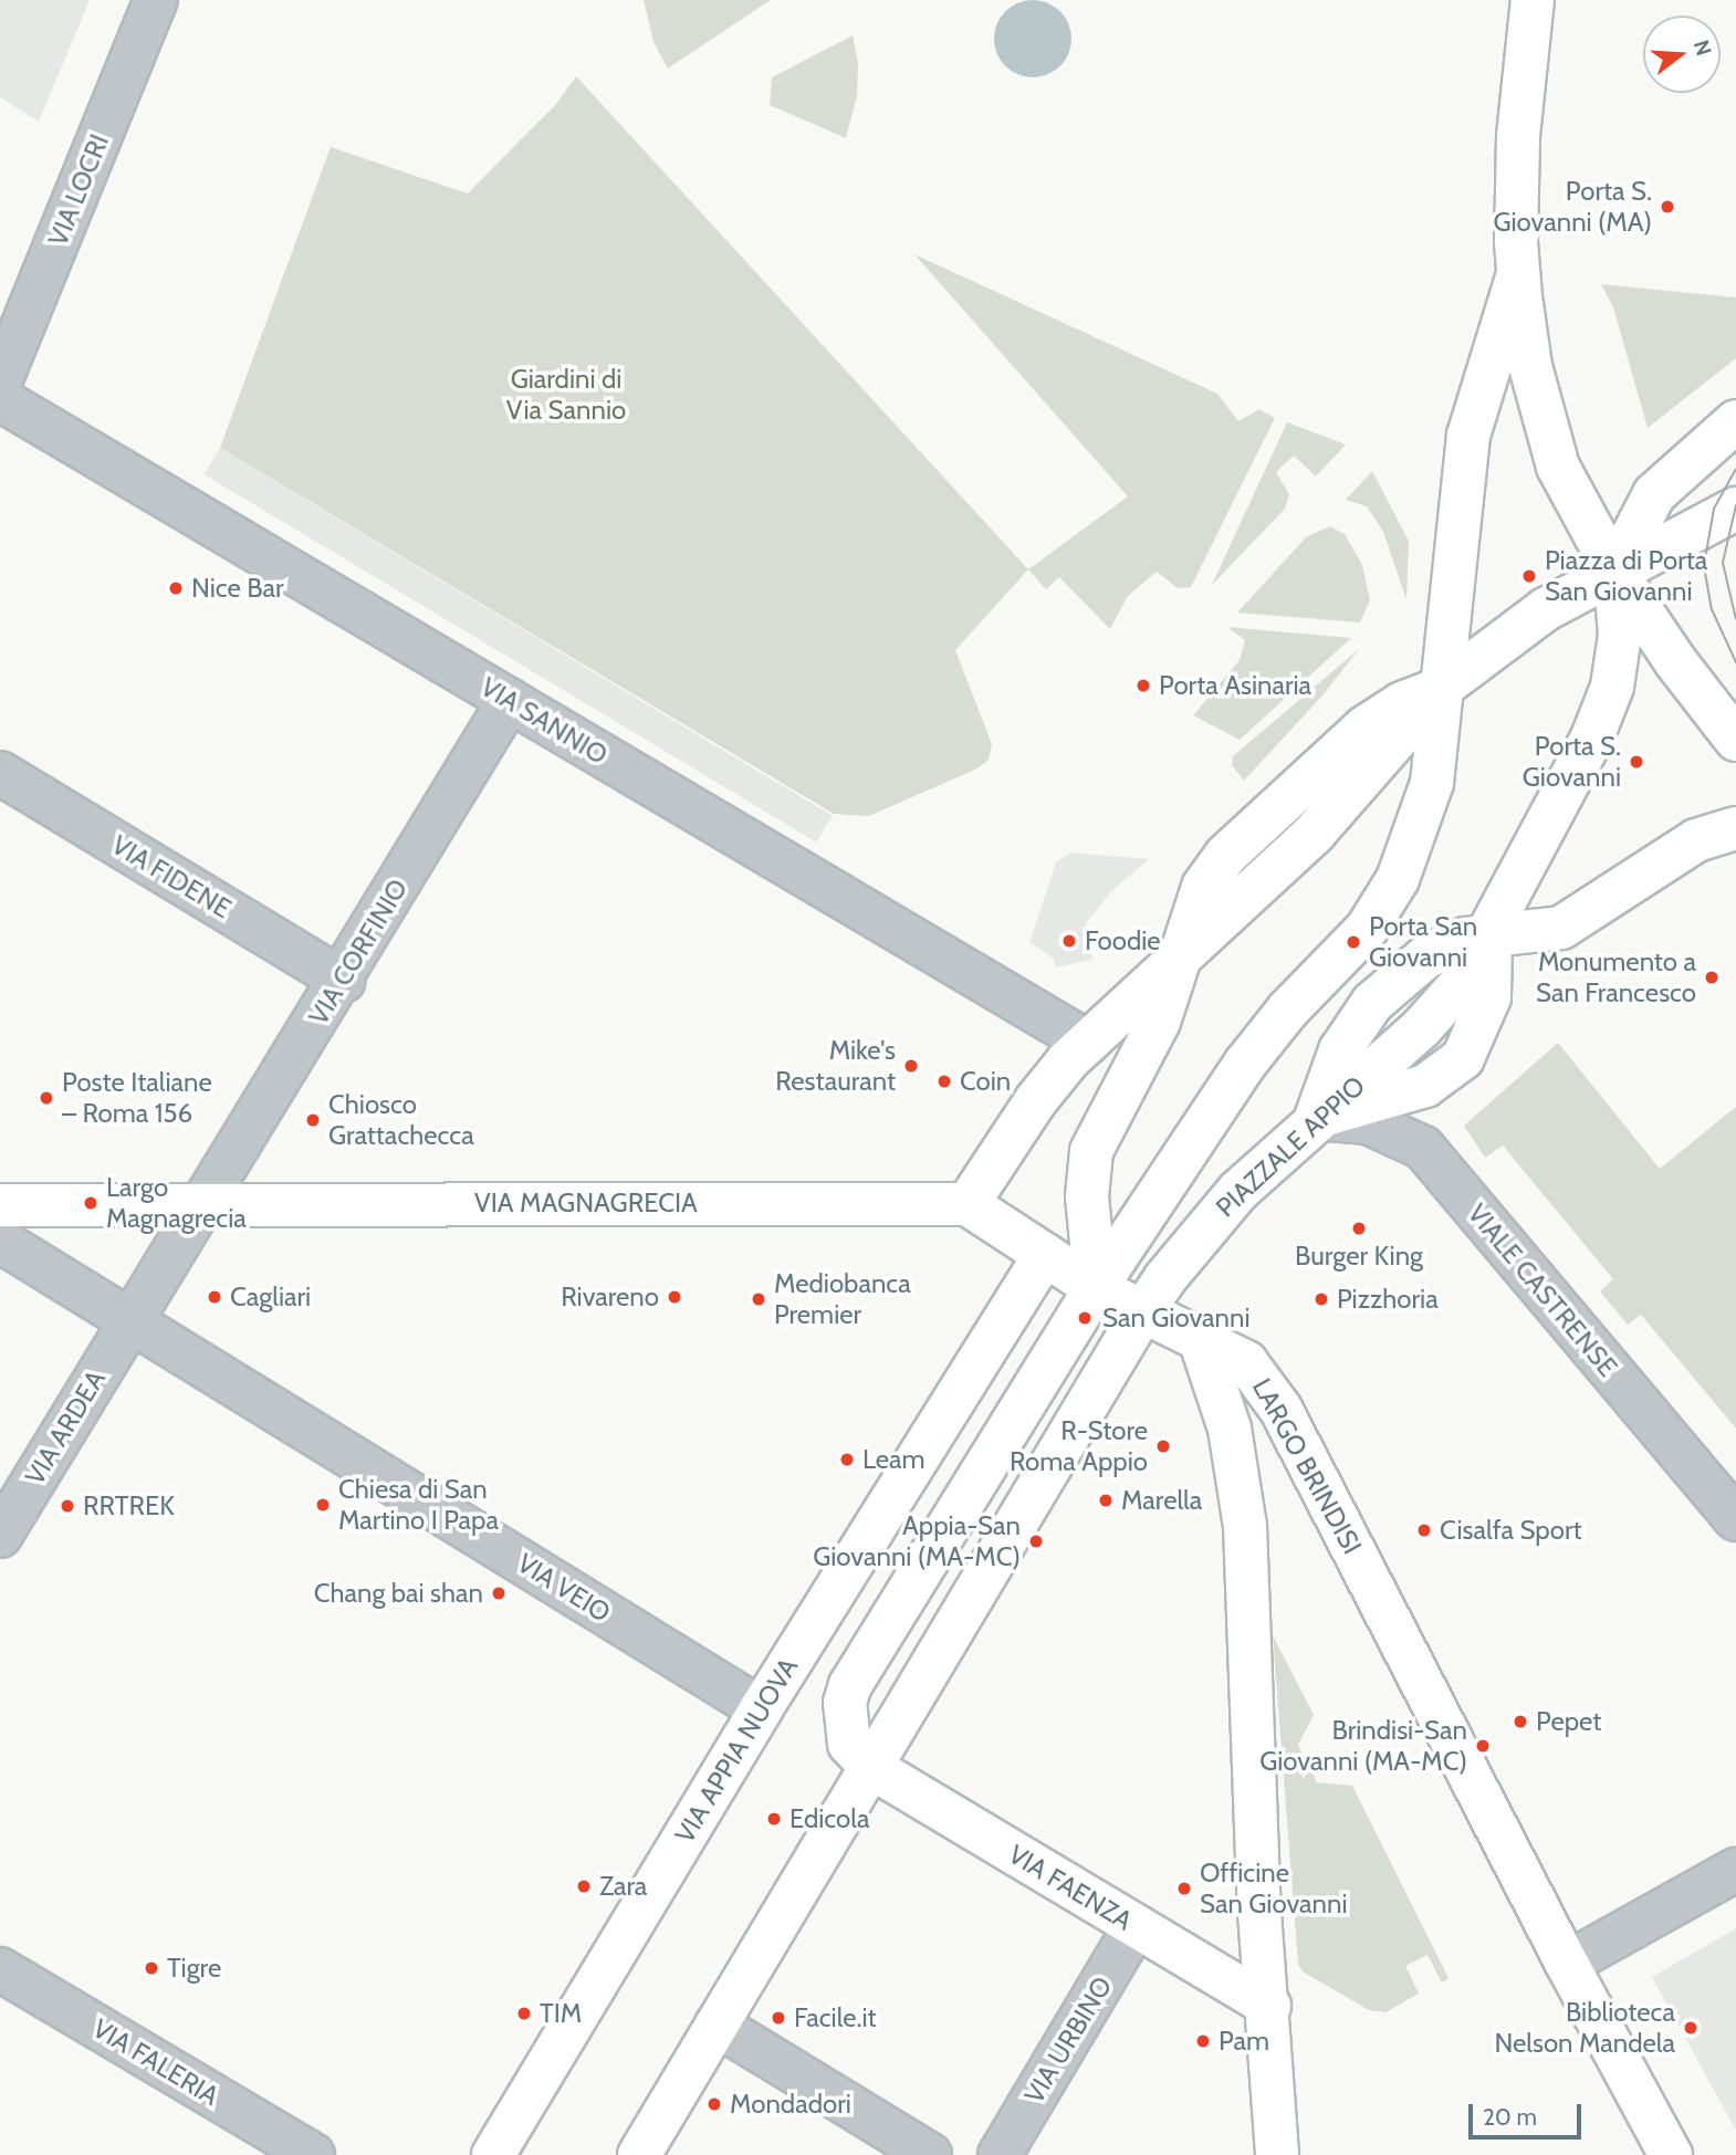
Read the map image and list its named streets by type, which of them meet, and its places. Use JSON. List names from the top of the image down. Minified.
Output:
{"streets":{"main road":["PIAZZALE APPIO","VIA MAGNAGRECIA","LARGO BRINDISI","VIA APPIA NUOVA","VIA FAENZA"],"street":["VIA LOCRI","VIA SANNIO","VIA FIDENE","VIA CORFINIO","VIALE CASTRENSE","VIA ARDEA","VIA VEIO","VIA URBINO","VIA FALERIA"]},"crossings":[["VIA SANNIO","VIA CORFINIO"],["VIA FIDENE","VIA CORFINIO"],["VIA CORFINIO","VIA MAGNAGRECIA"],["PIAZZALE APPIO","VIALE CASTRENSE"],["VIA ARDEA","VIA VEIO"],["LARGO BRINDISI","VIA FAENZA"],["VIA VEIO","VIA APPIA NUOVA"],["VIA FAENZA","VIA URBINO"]],"parks":["Giardini di Via Sannio"],"places":["Porta S. Giovanni (MA)","Piazza di Porta San Giovanni","Nice Bar","Porta Asinaria","Porta S. Giovanni","Foodie","Porta San Giovanni","Monumento a San Francesco","Mike's Restaurant","Coin","Poste Italiane – Roma 156","Chiosco Grattachecca","Largo Magnagrecia","Burger King","Cagliari","Rivareno","Mediobanca Premier","Pizzhoria","San Giovanni","R-Store Roma Appio","Leam","Marella","Chiesa di San Martino I Papa","RRTREK","Cisalfa Sport","Appia-San Giovanni (MA-MC)","Chang bai shan","Pepet","Brindisi-San Giovanni (MA-MC)","Edicola","Zara","Officine San Giovanni","Tigre","TIM","Facile.it","Biblioteca Nelson Mandela","Pam","Mondadori"],"scale_bar":"20 m","north":"right"}
